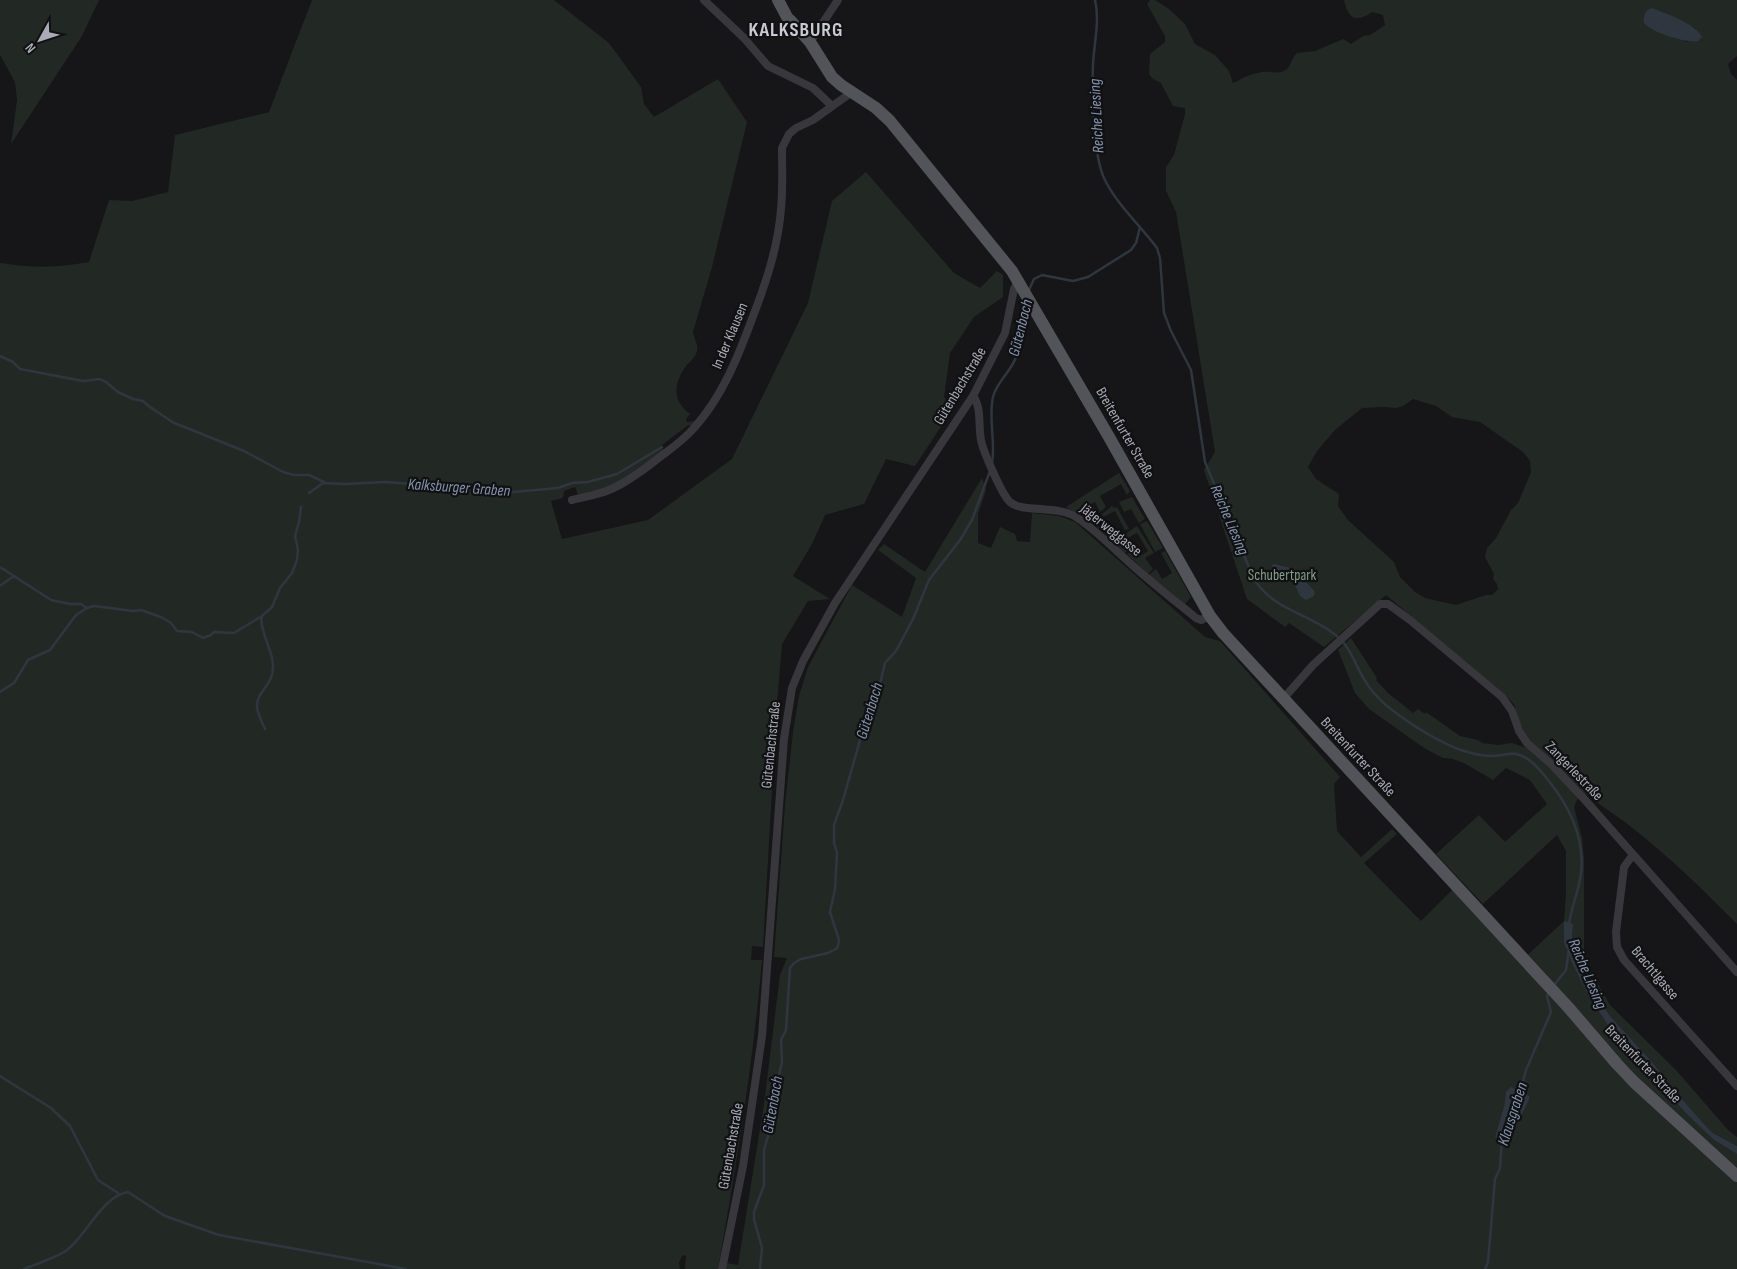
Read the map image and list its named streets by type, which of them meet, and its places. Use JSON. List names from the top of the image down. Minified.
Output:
{"streets":{"main road":["Breitenfurter Straße"],"street":["In der Klausen","Gütenbachstraße","Jägerweggasse","Zangerlestraße","Brachtlgasse"]},"crossings":[["Gütenbachstraße","Breitenfurter Straße"],["Gütenbachstraße","Jägerweggasse"],["Breitenfurter Straße","Jägerweggasse"],["Breitenfurter Straße","Zangerlestraße"],["Zangerlestraße","Brachtlgasse"]],"districts":["KALKSBURG"],"water":["Reiche Liesing","Gütenbach","Kalksburger Graben","Klausgraben"],"parks":["Schubertpark"],"north":"bottom left"}
